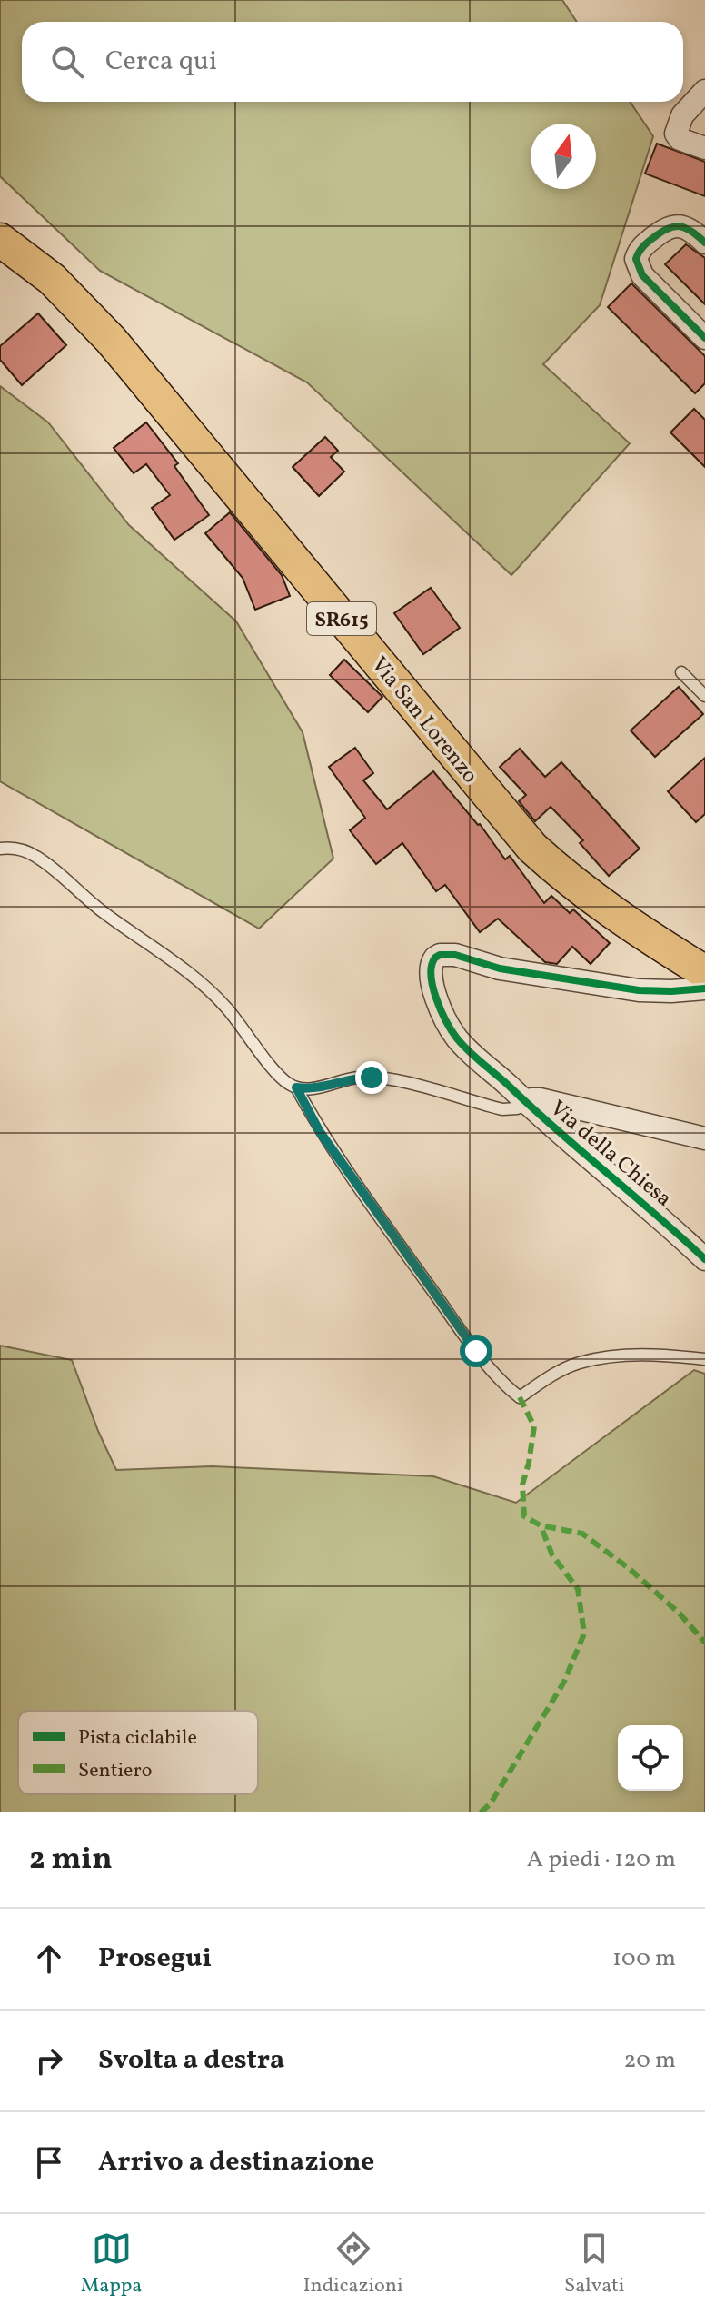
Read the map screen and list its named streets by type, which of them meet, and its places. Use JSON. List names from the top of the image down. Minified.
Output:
{"streets":{"main road":["SR615","Via San Lorenzo"],"street":["Via della Chiesa"]},"legend":["Pista ciclabile","Sentiero"],"north":"top","page":{"search":"Cerca qui","heading":["2 min","A piedi · 120 m"],"list":[["Prosegui","100 m"],["Svolta a destra","20 m"],"Arrivo a destinazione"],"nav":["Mappa","Indicazioni","Salvati"]}}
